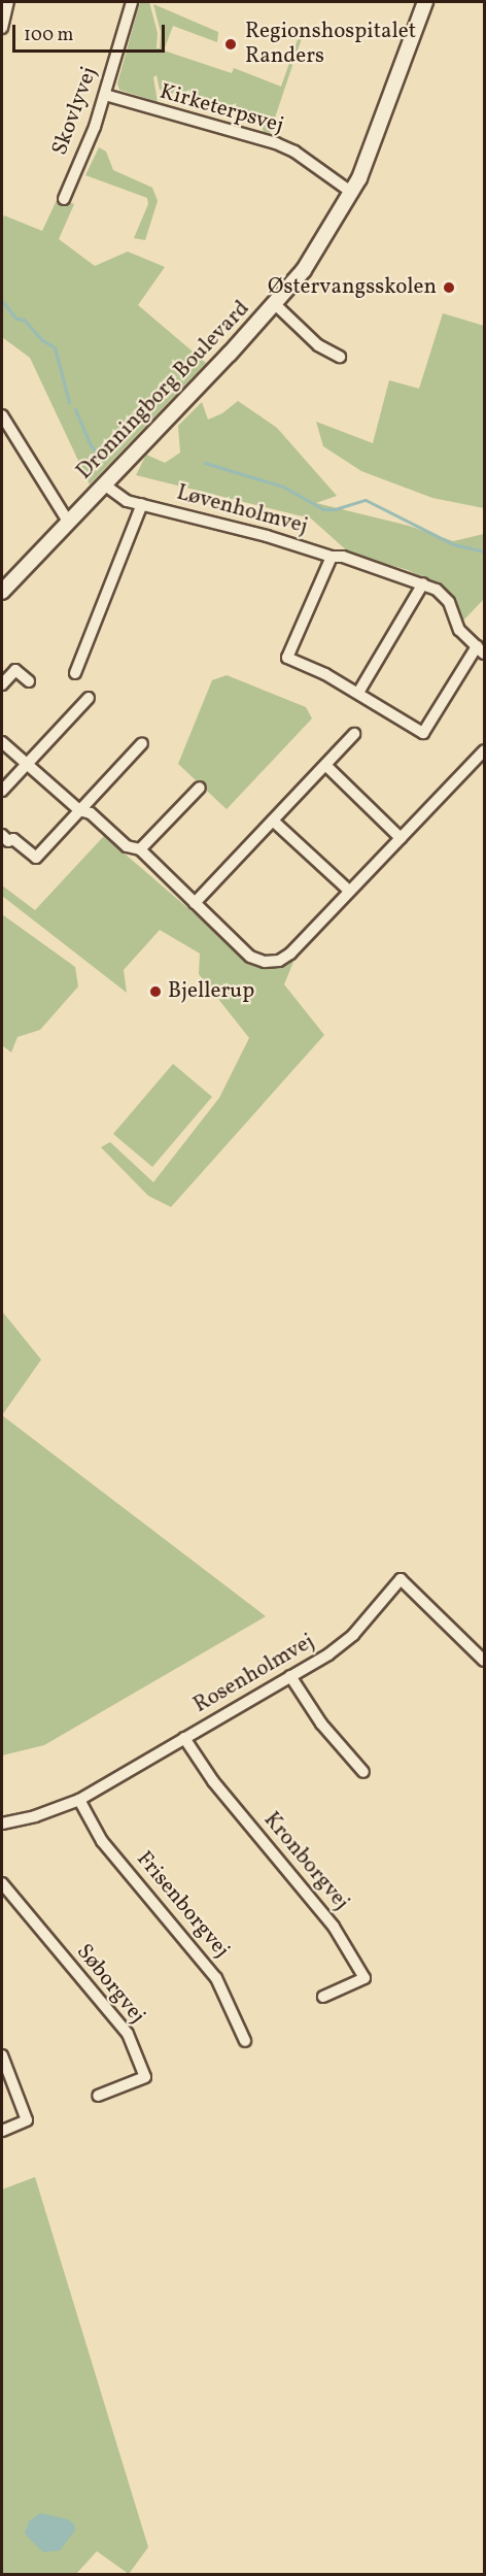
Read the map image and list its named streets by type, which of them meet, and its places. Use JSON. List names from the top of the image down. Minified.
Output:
{"streets":{"street":["Kirketerpsvej","Skovlyvej","Dronningborg Boulevard","Løvenholmvej","Rosenholmvej","Kronborgvej","Frisenborgvej","Søborgvej"]},"crossings":[["Kirketerpsvej","Skovlyvej"],["Kirketerpsvej","Dronningborg Boulevard"],["Dronningborg Boulevard","Løvenholmvej"],["Rosenholmvej","Kronborgvej"],["Rosenholmvej","Frisenborgvej"]],"places":["Regionshospitalet Randers","Østervangsskolen","Bjellerup"],"scale_bar":"100 m"}
